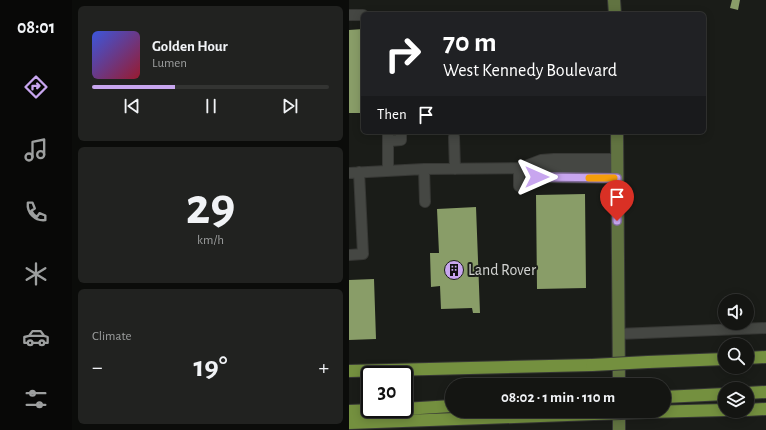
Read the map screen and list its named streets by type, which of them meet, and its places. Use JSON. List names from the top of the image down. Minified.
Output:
{"places":{"building":["Land Rover"]},"page":{"tabs":"08:01","turn":["70 m","West Kennedy Boulevard"],"song":["Golden Hour","Lumen"],"then":"Then","tile":[["29","km/h"],"Climate"],"heat":["−","19°","+"],"limit":"30","trip":"08:02 · 1 min · 110 m"}}
